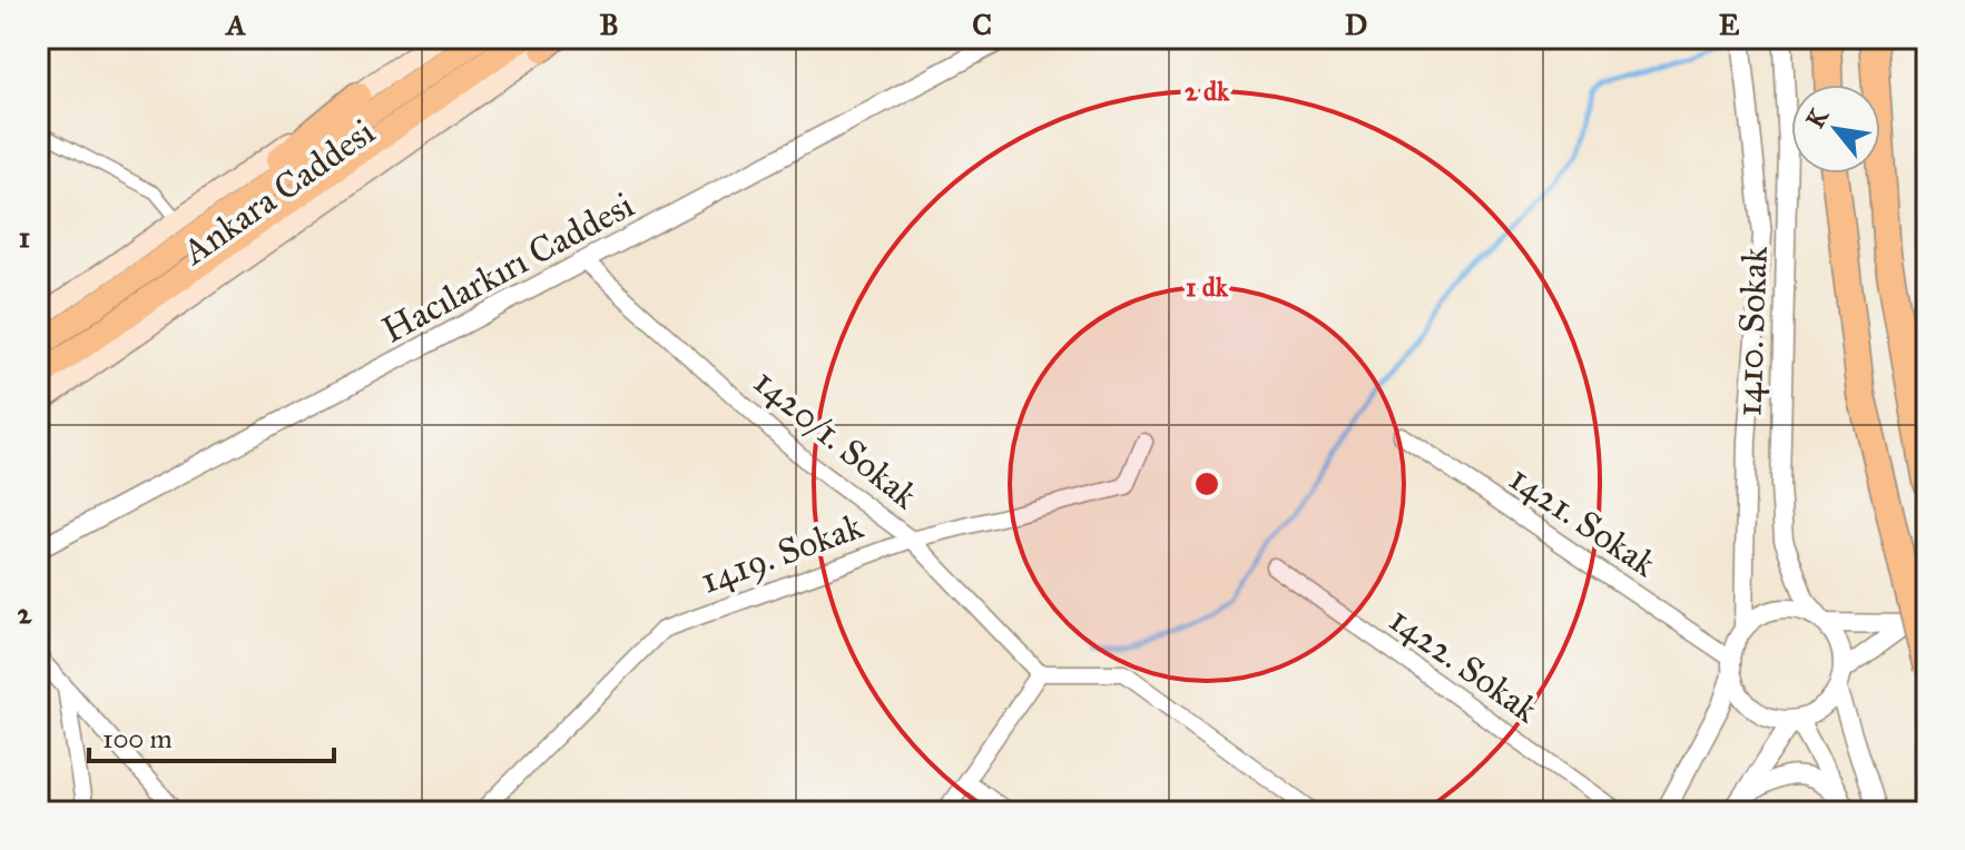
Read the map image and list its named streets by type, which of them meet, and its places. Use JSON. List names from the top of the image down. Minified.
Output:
{"streets":{"highway":["Ankara Caddesi"],"street":["Hacılarkırı Caddesi","1410. Sokak","1420/1. Sokak","1421. Sokak","1419. Sokak","1422. Sokak"]},"crossings":[["Hacılarkırı Caddesi","1420/1. Sokak"],["1410. Sokak","1421. Sokak"],["1420/1. Sokak","1419. Sokak"]],"scale_bar":"100 m","north":"top left","grid":{"columns":["A","B","C","D","E"],"rows":["1","2"]},"rings":["2 dk","1 dk"]}
